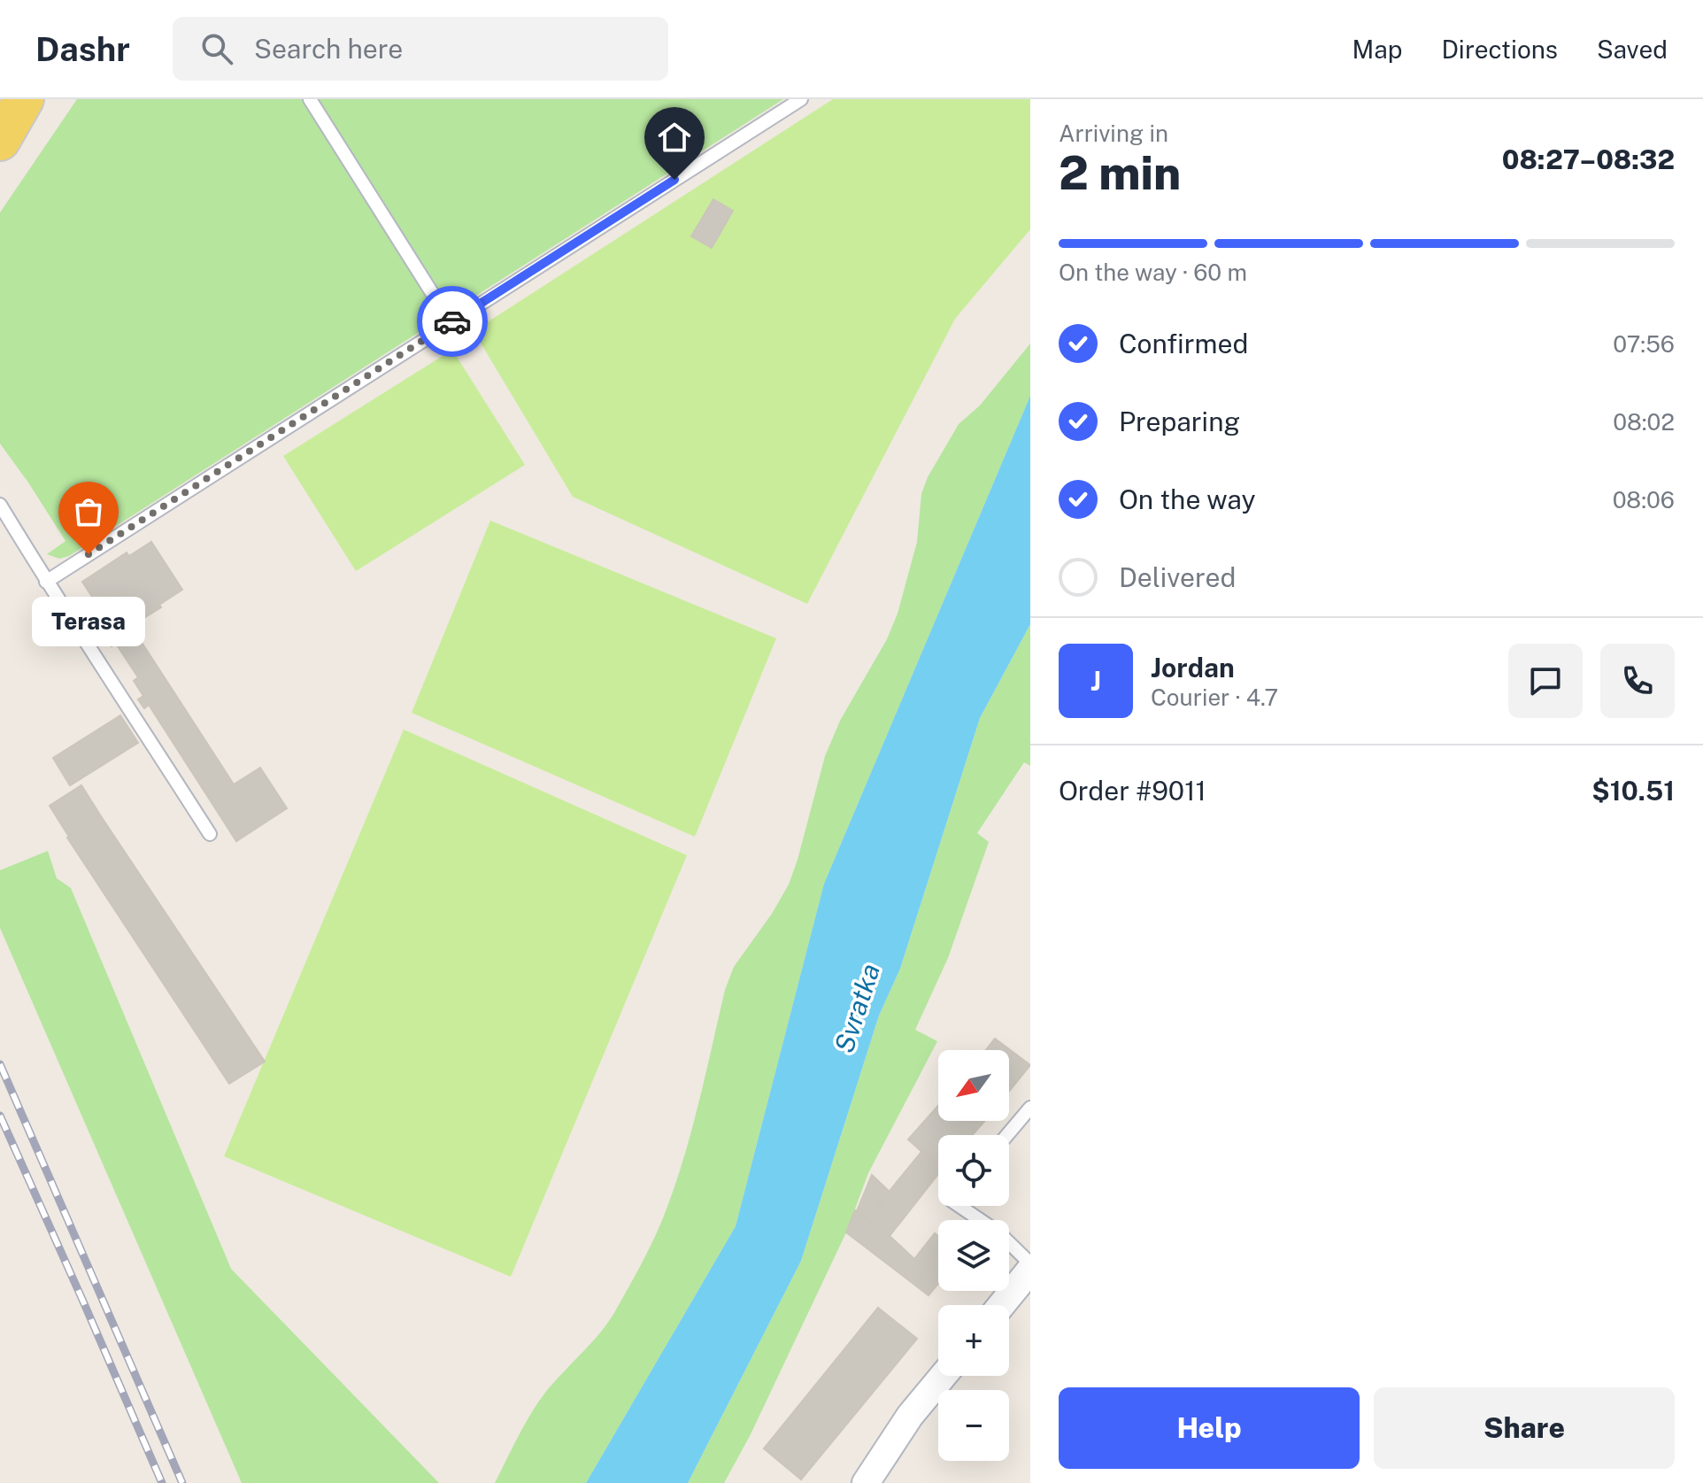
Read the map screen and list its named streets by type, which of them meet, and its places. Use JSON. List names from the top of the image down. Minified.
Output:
{"water":["Svratka"],"places":["Terasa"],"north":"bottom left","page":{"header":"Dashr","search":"Search here","nav":["Map","Directions","Saved"],"heading":["2 min","Arriving in","08:27–08:32"],"panel":["Jordan","Courier · 4.7","Order #9011","$10.51"],"bar":"On the way · 60 m","list":[["Confirmed","07:56"],["Preparing","08:02"],["On the way","08:06"],"Delivered"],"bubble":"Terasa","round":"J","map_buttons":["+","−"],"buttons":["Help","Share"]}}
